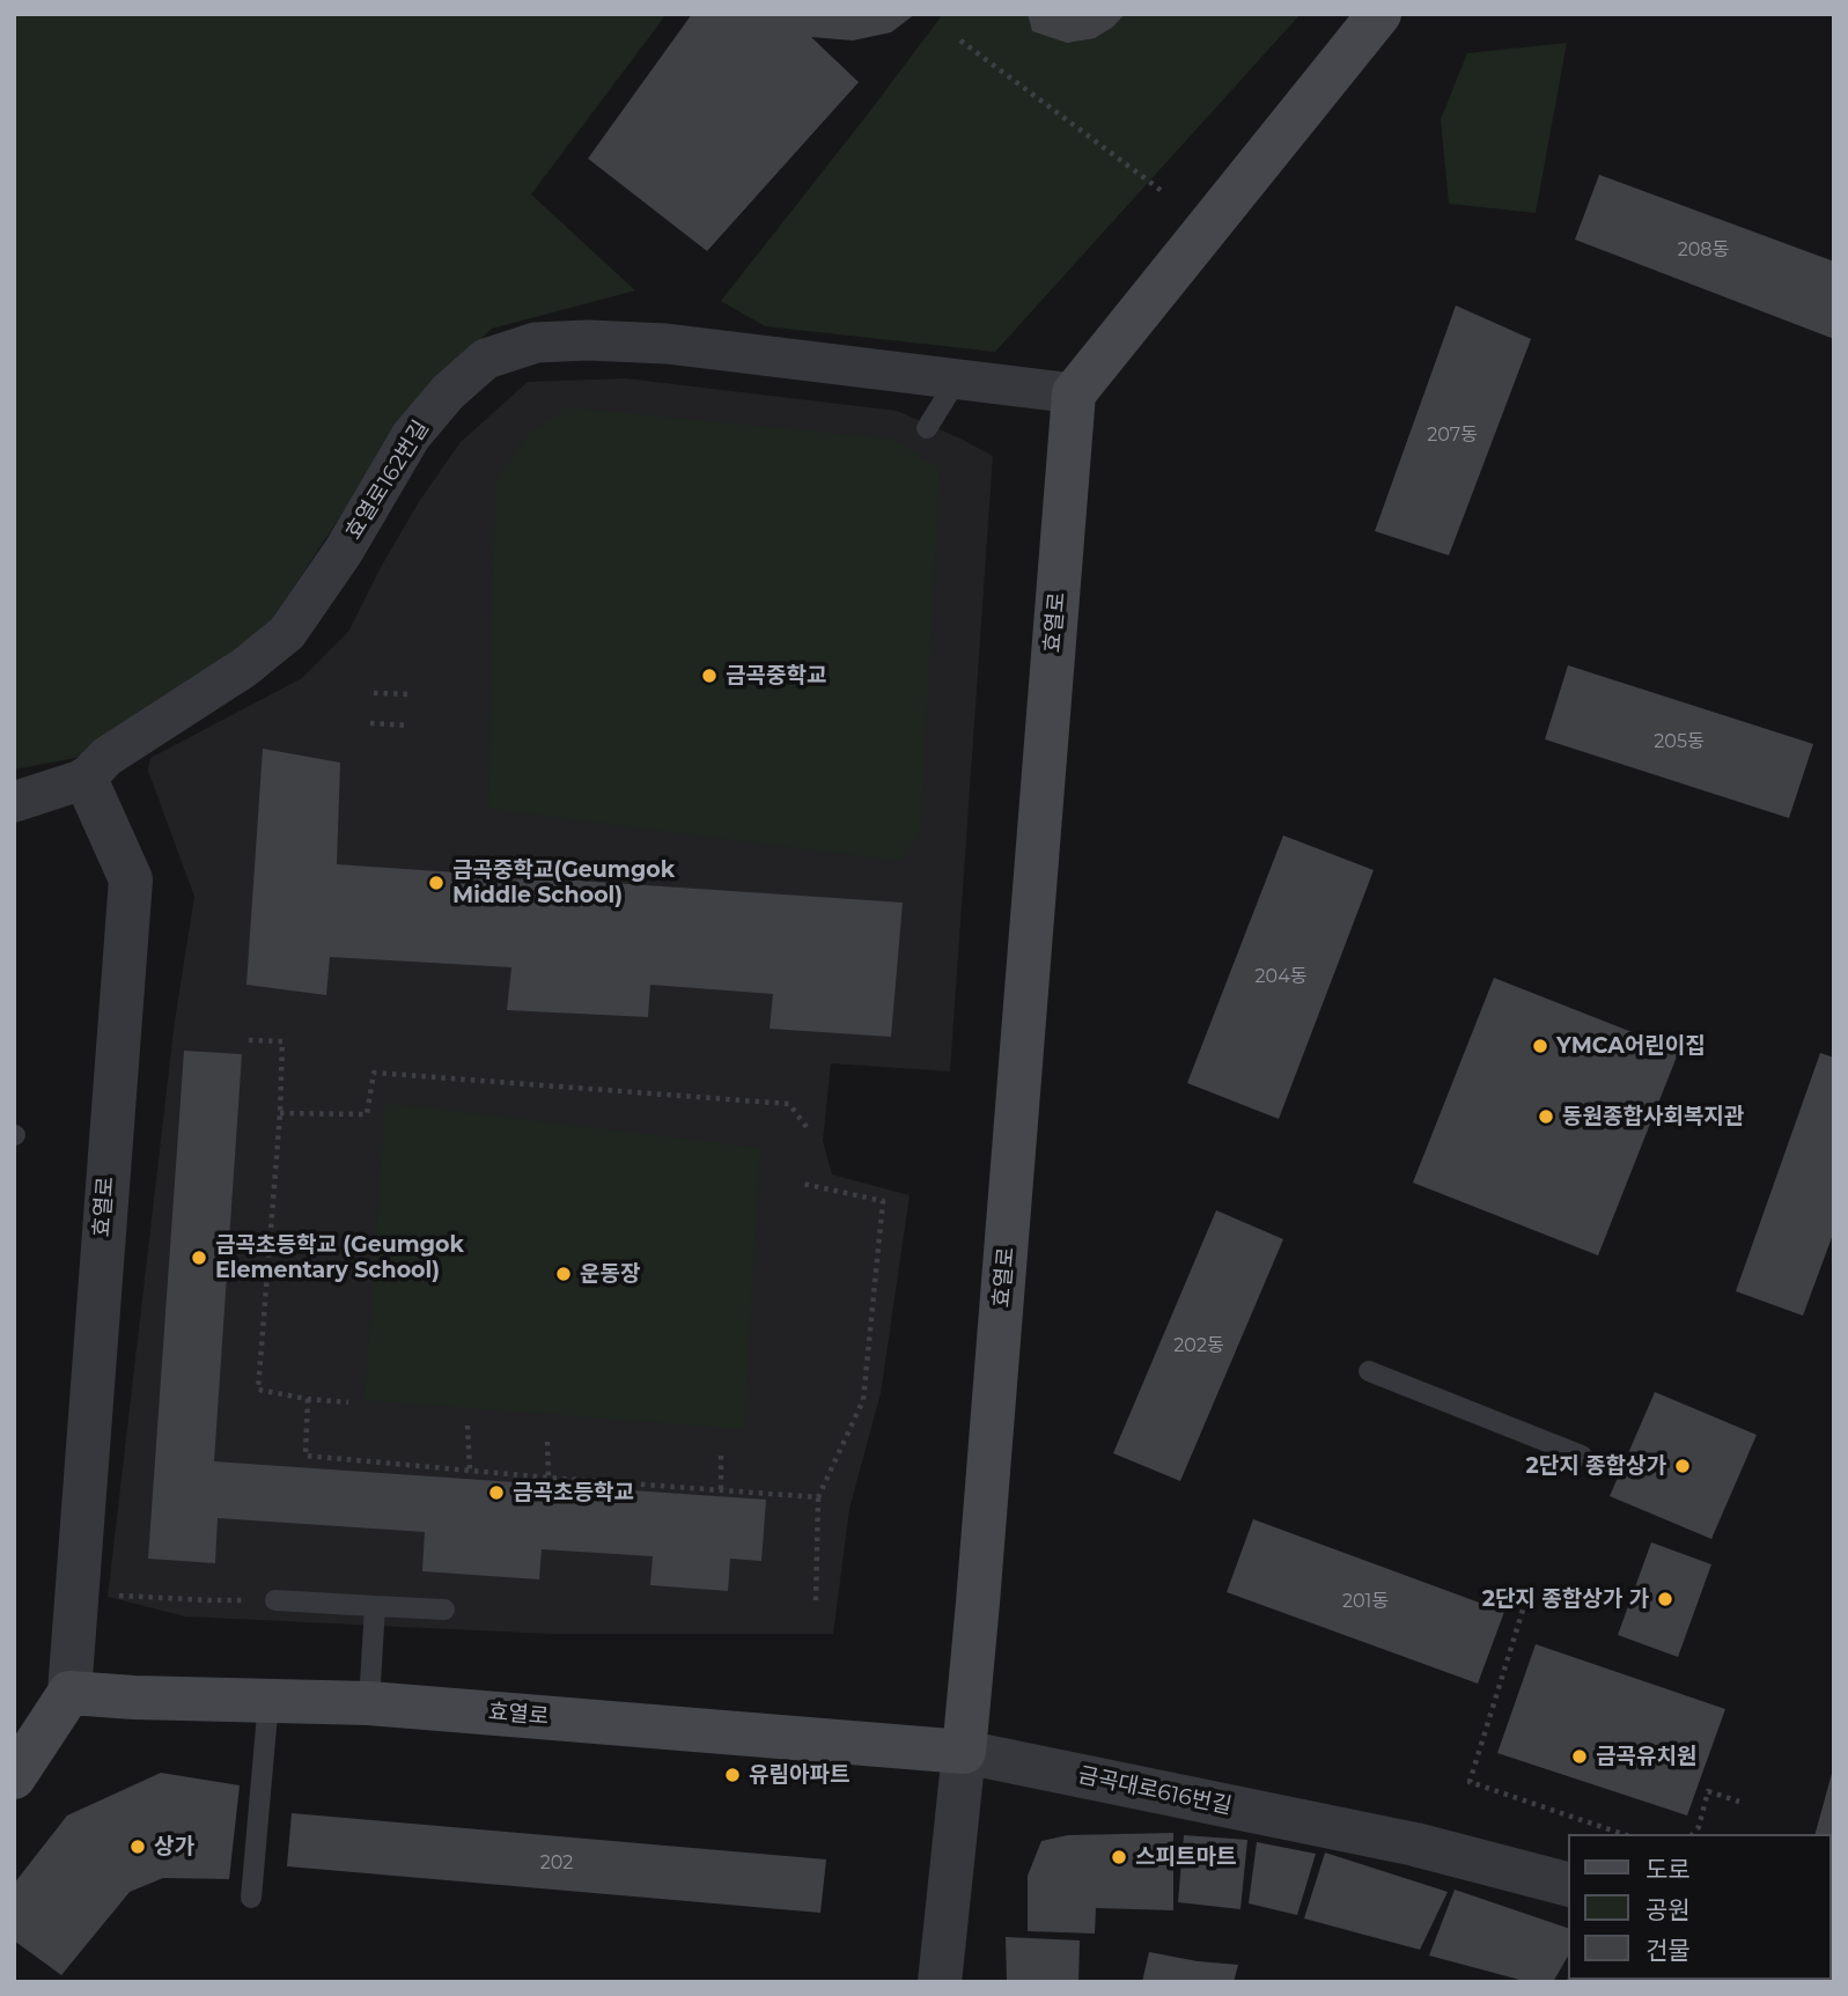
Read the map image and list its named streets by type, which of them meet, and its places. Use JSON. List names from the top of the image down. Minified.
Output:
{"streets":{"main road":["효열로"],"street":["효열로162번길","금곡대로616번길"]},"crossings":[["효열로162번길","효열로"],["효열로","금곡대로616번길"]],"places":["금곡중학교","금곡중학교(Geumgok Middle School)","YMCA어린이집","동원종합사회복지관","금곡초등학교 (Geumgok Elementary School)","운동장","2단지 종합상가","금곡초등학교","2단지 종합상가 가","금곡유치원","유림아파트","상가","스피트마트"],"house_numbers":["208동","207동","205동","204동","202동","201동","202"],"legend":["도로","공원","건물"]}
